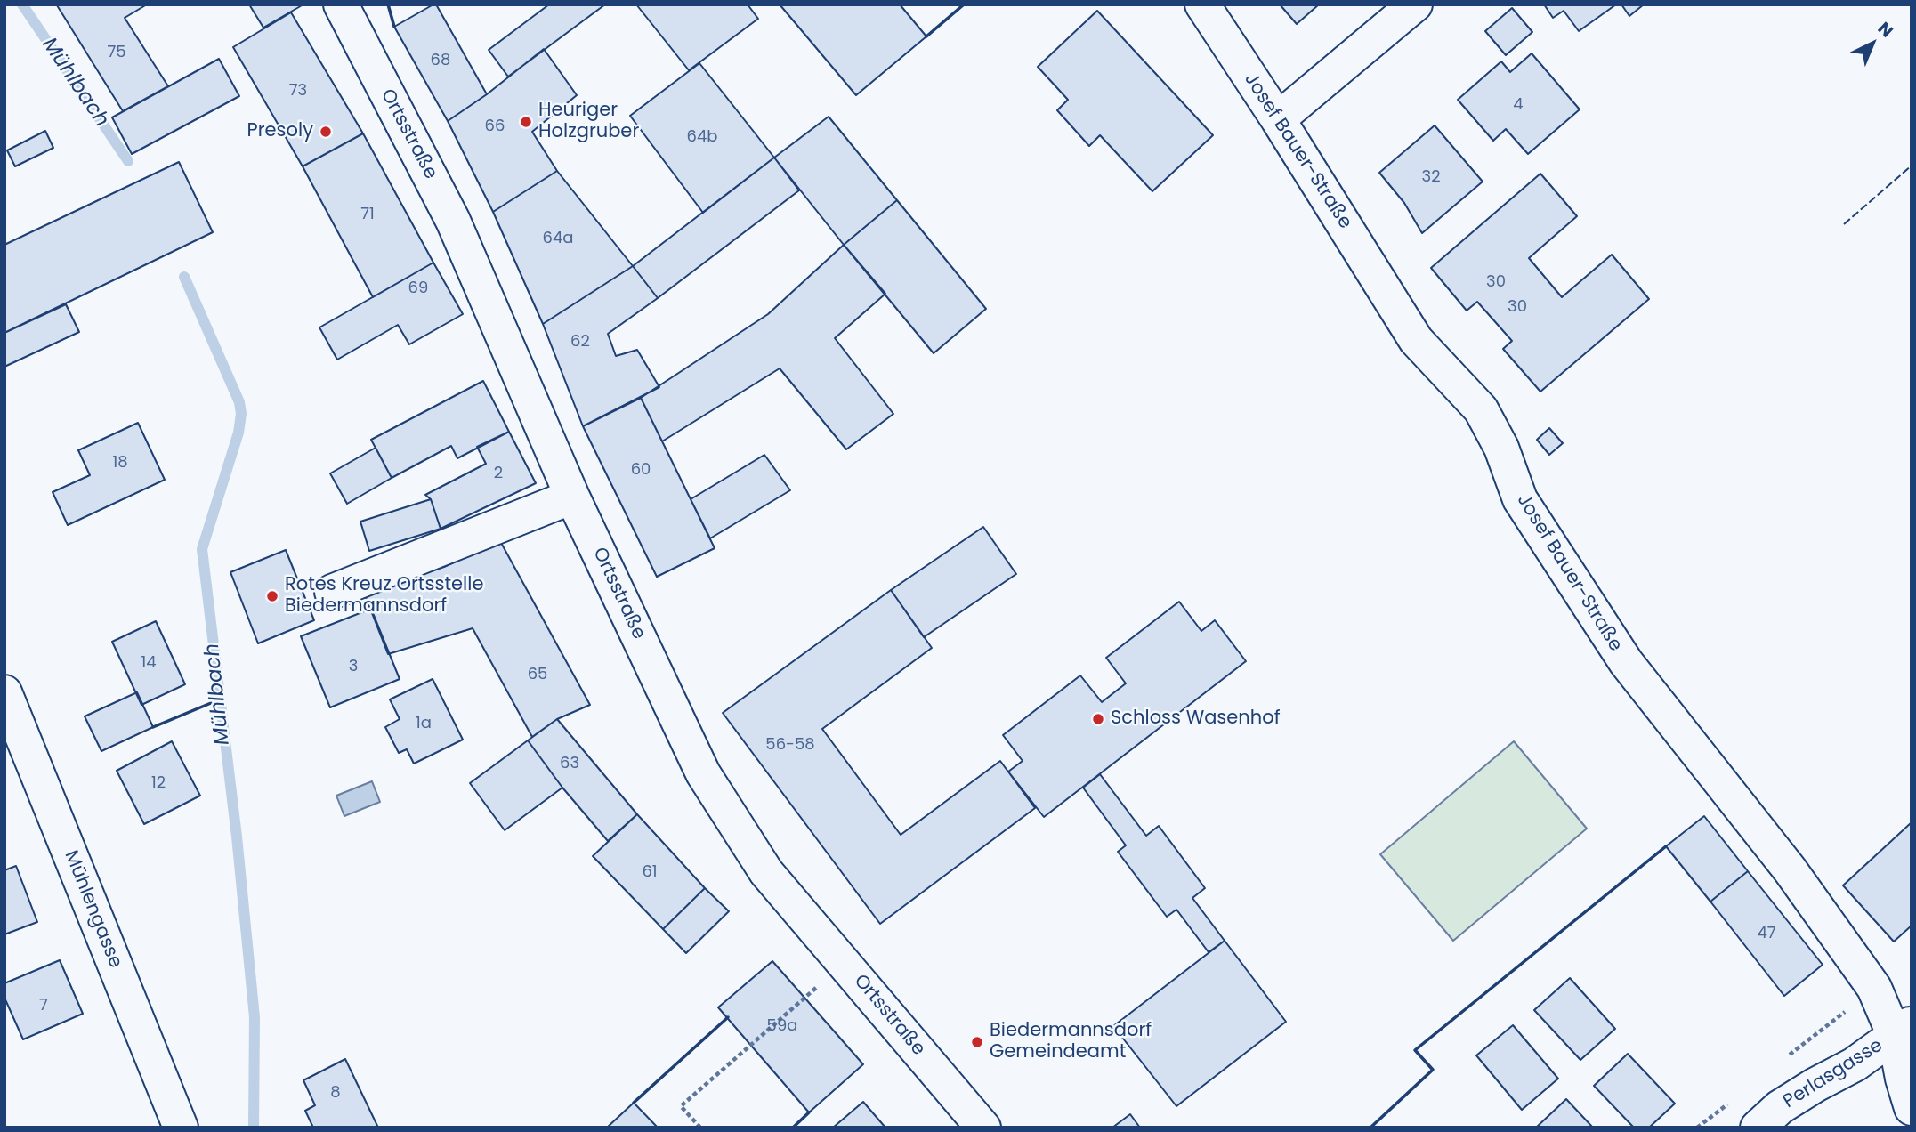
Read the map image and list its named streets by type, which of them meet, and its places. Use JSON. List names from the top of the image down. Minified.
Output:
{"streets":{"street":["Ortsstraße","Josef Bauer-Straße","Mühlengasse","Perlasgasse"]},"crossings":[["Josef Bauer-Straße","Perlasgasse"]],"water":["Mühlbach"],"places":["Heuriger Holzgruber","Presoly","Rotes Kreuz Ortsstelle Biedermannsdorf","Schloss Wasenhof","Biedermannsdorf Gemeindeamt"],"house_numbers":["75","68","73","4","66","64b","32","71","64a","30","69","30","62","18","60","2","14","3","65","1a","56-58","63","12","61","47","7","59a","8"],"north":"top right"}
